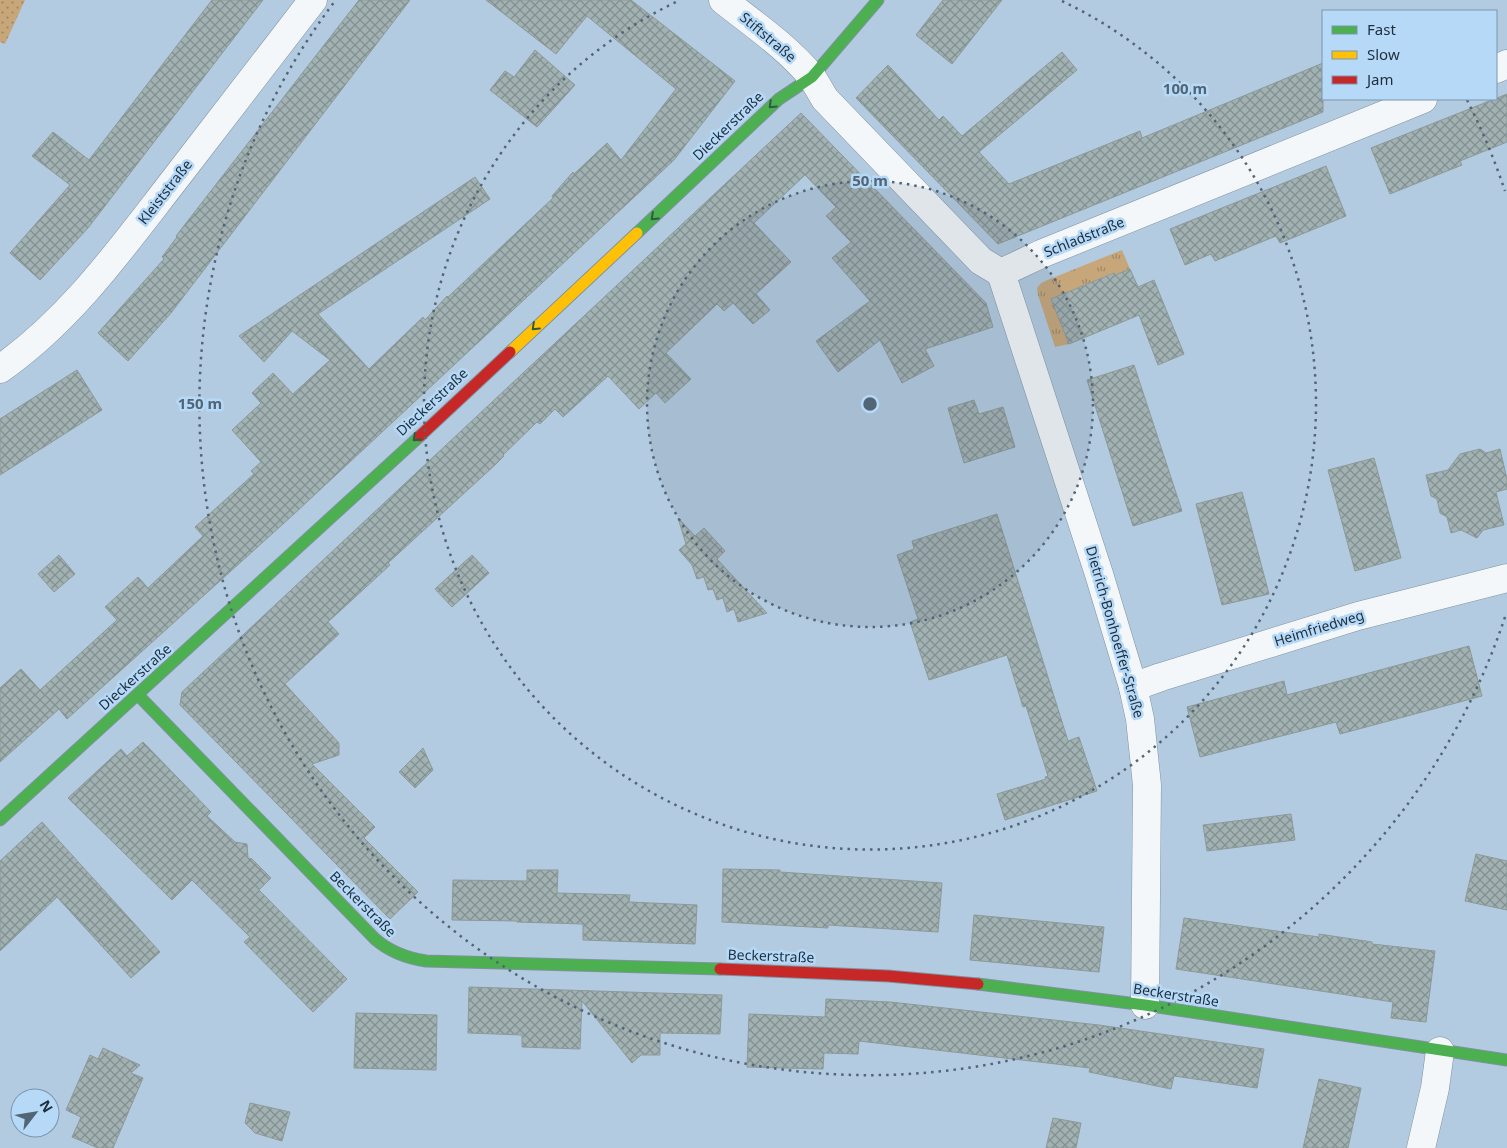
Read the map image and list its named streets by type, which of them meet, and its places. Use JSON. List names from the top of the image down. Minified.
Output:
{"streets":{"street":["Stiftstraße","Dieckerstraße","Kleiststraße","Schladstraße","Heimfriedweg","Dietrich-Bonhoeffer-Straße","Beckerstraße"]},"crossings":[["Stiftstraße","Dieckerstraße"],["Dieckerstraße","Beckerstraße"],["Schladstraße","Dietrich-Bonhoeffer-Straße"],["Heimfriedweg","Dietrich-Bonhoeffer-Straße"],["Dietrich-Bonhoeffer-Straße","Beckerstraße"]],"one_way":["Dieckerstraße"],"legend":["Fast","Slow","Jam"],"north":"top right","rings":["100 m","50 m","150 m"]}
